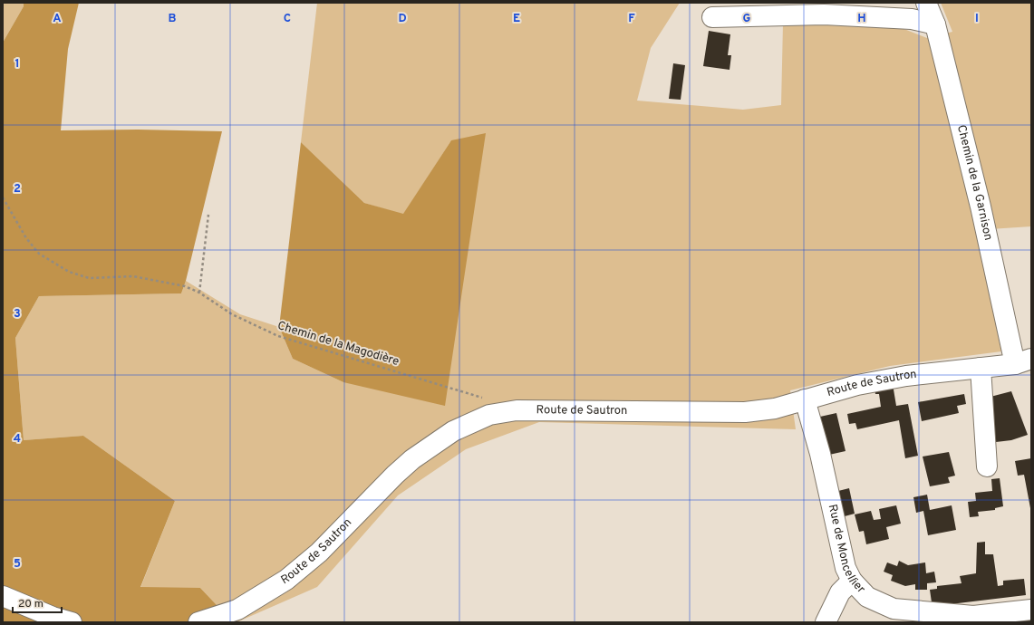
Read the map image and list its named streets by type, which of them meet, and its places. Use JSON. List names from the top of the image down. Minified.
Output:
{"streets":{"street":["Chemin de la Garnison","Route de Sautron","Rue de Moncellier"],"path":["Chemin de la Magodière"]},"crossings":[["Chemin de la Garnison","Route de Sautron"],["Route de Sautron","Rue de Moncellier"]],"scale_bar":"20 m","grid":{"columns":["A","B","C","D","E","F","G","H","I"],"rows":["1","2","3","4","5"]}}
